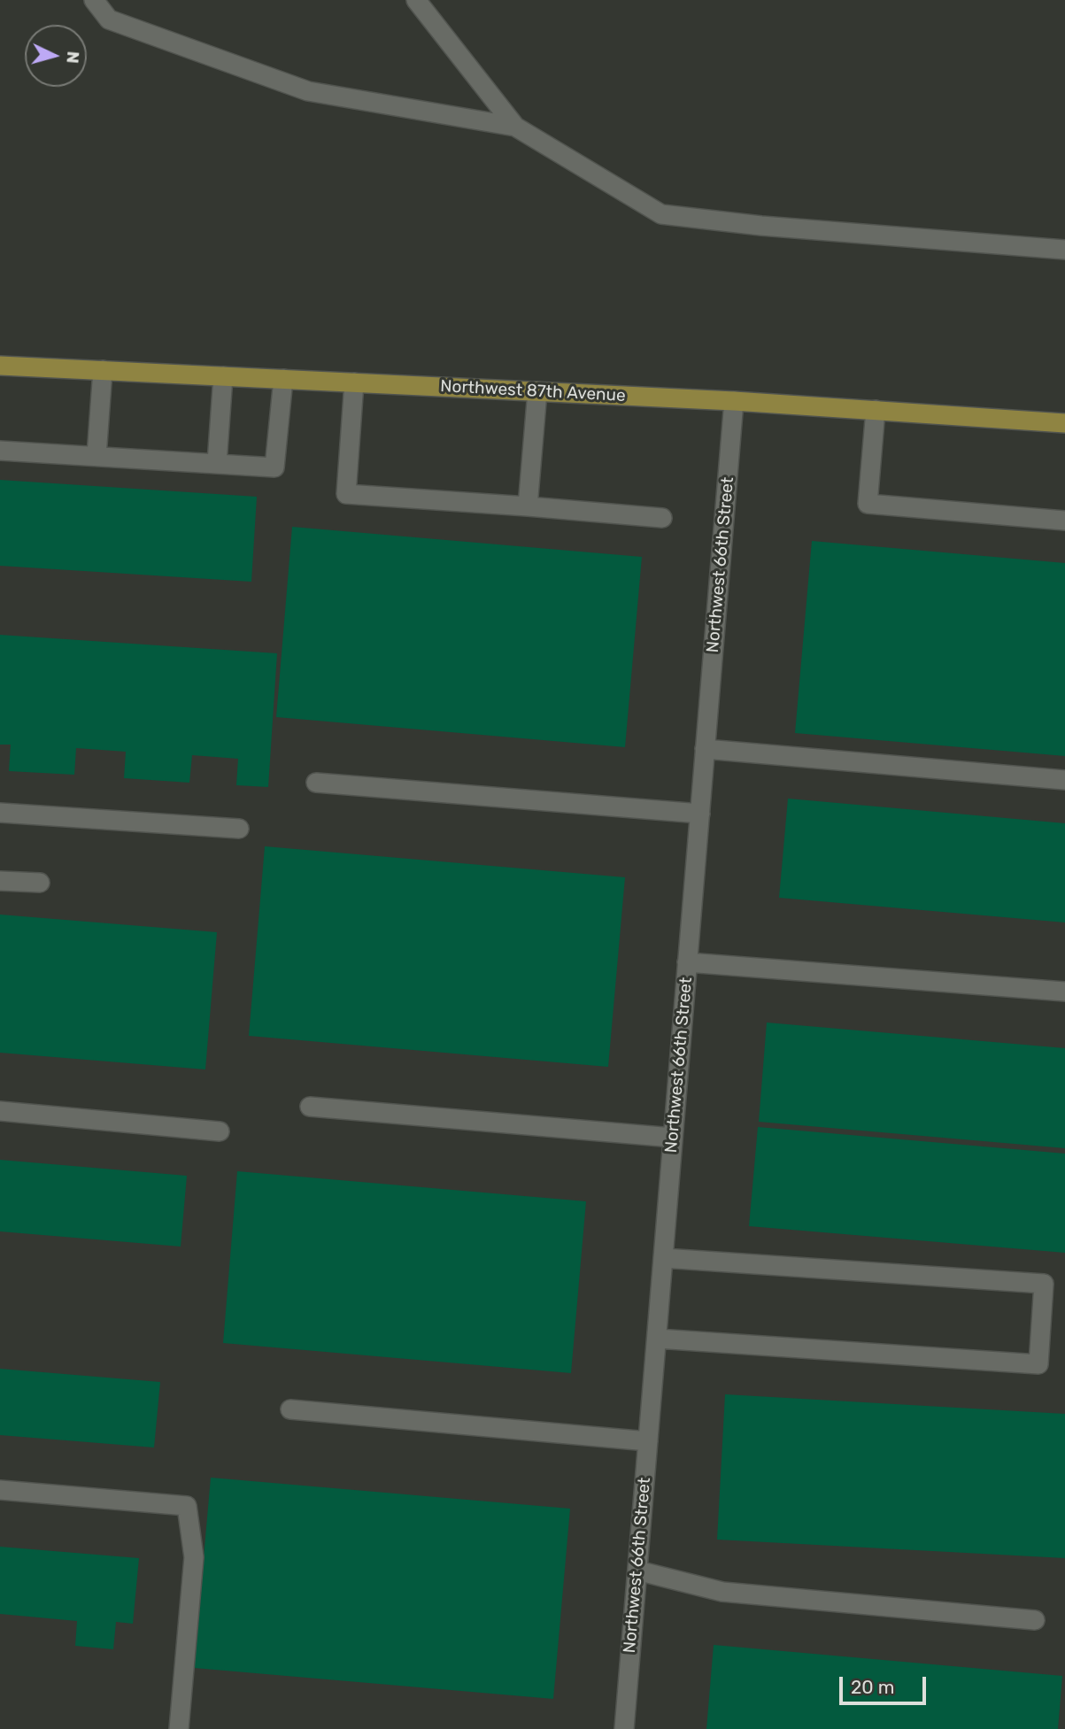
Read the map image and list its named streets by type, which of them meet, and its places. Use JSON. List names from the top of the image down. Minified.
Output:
{"streets":{"main road":["Northwest 87th Avenue"],"street":["Northwest 66th Street"]},"crossings":[["Northwest 87th Avenue","Northwest 66th Street"]],"scale_bar":"20 m","north":"right"}
